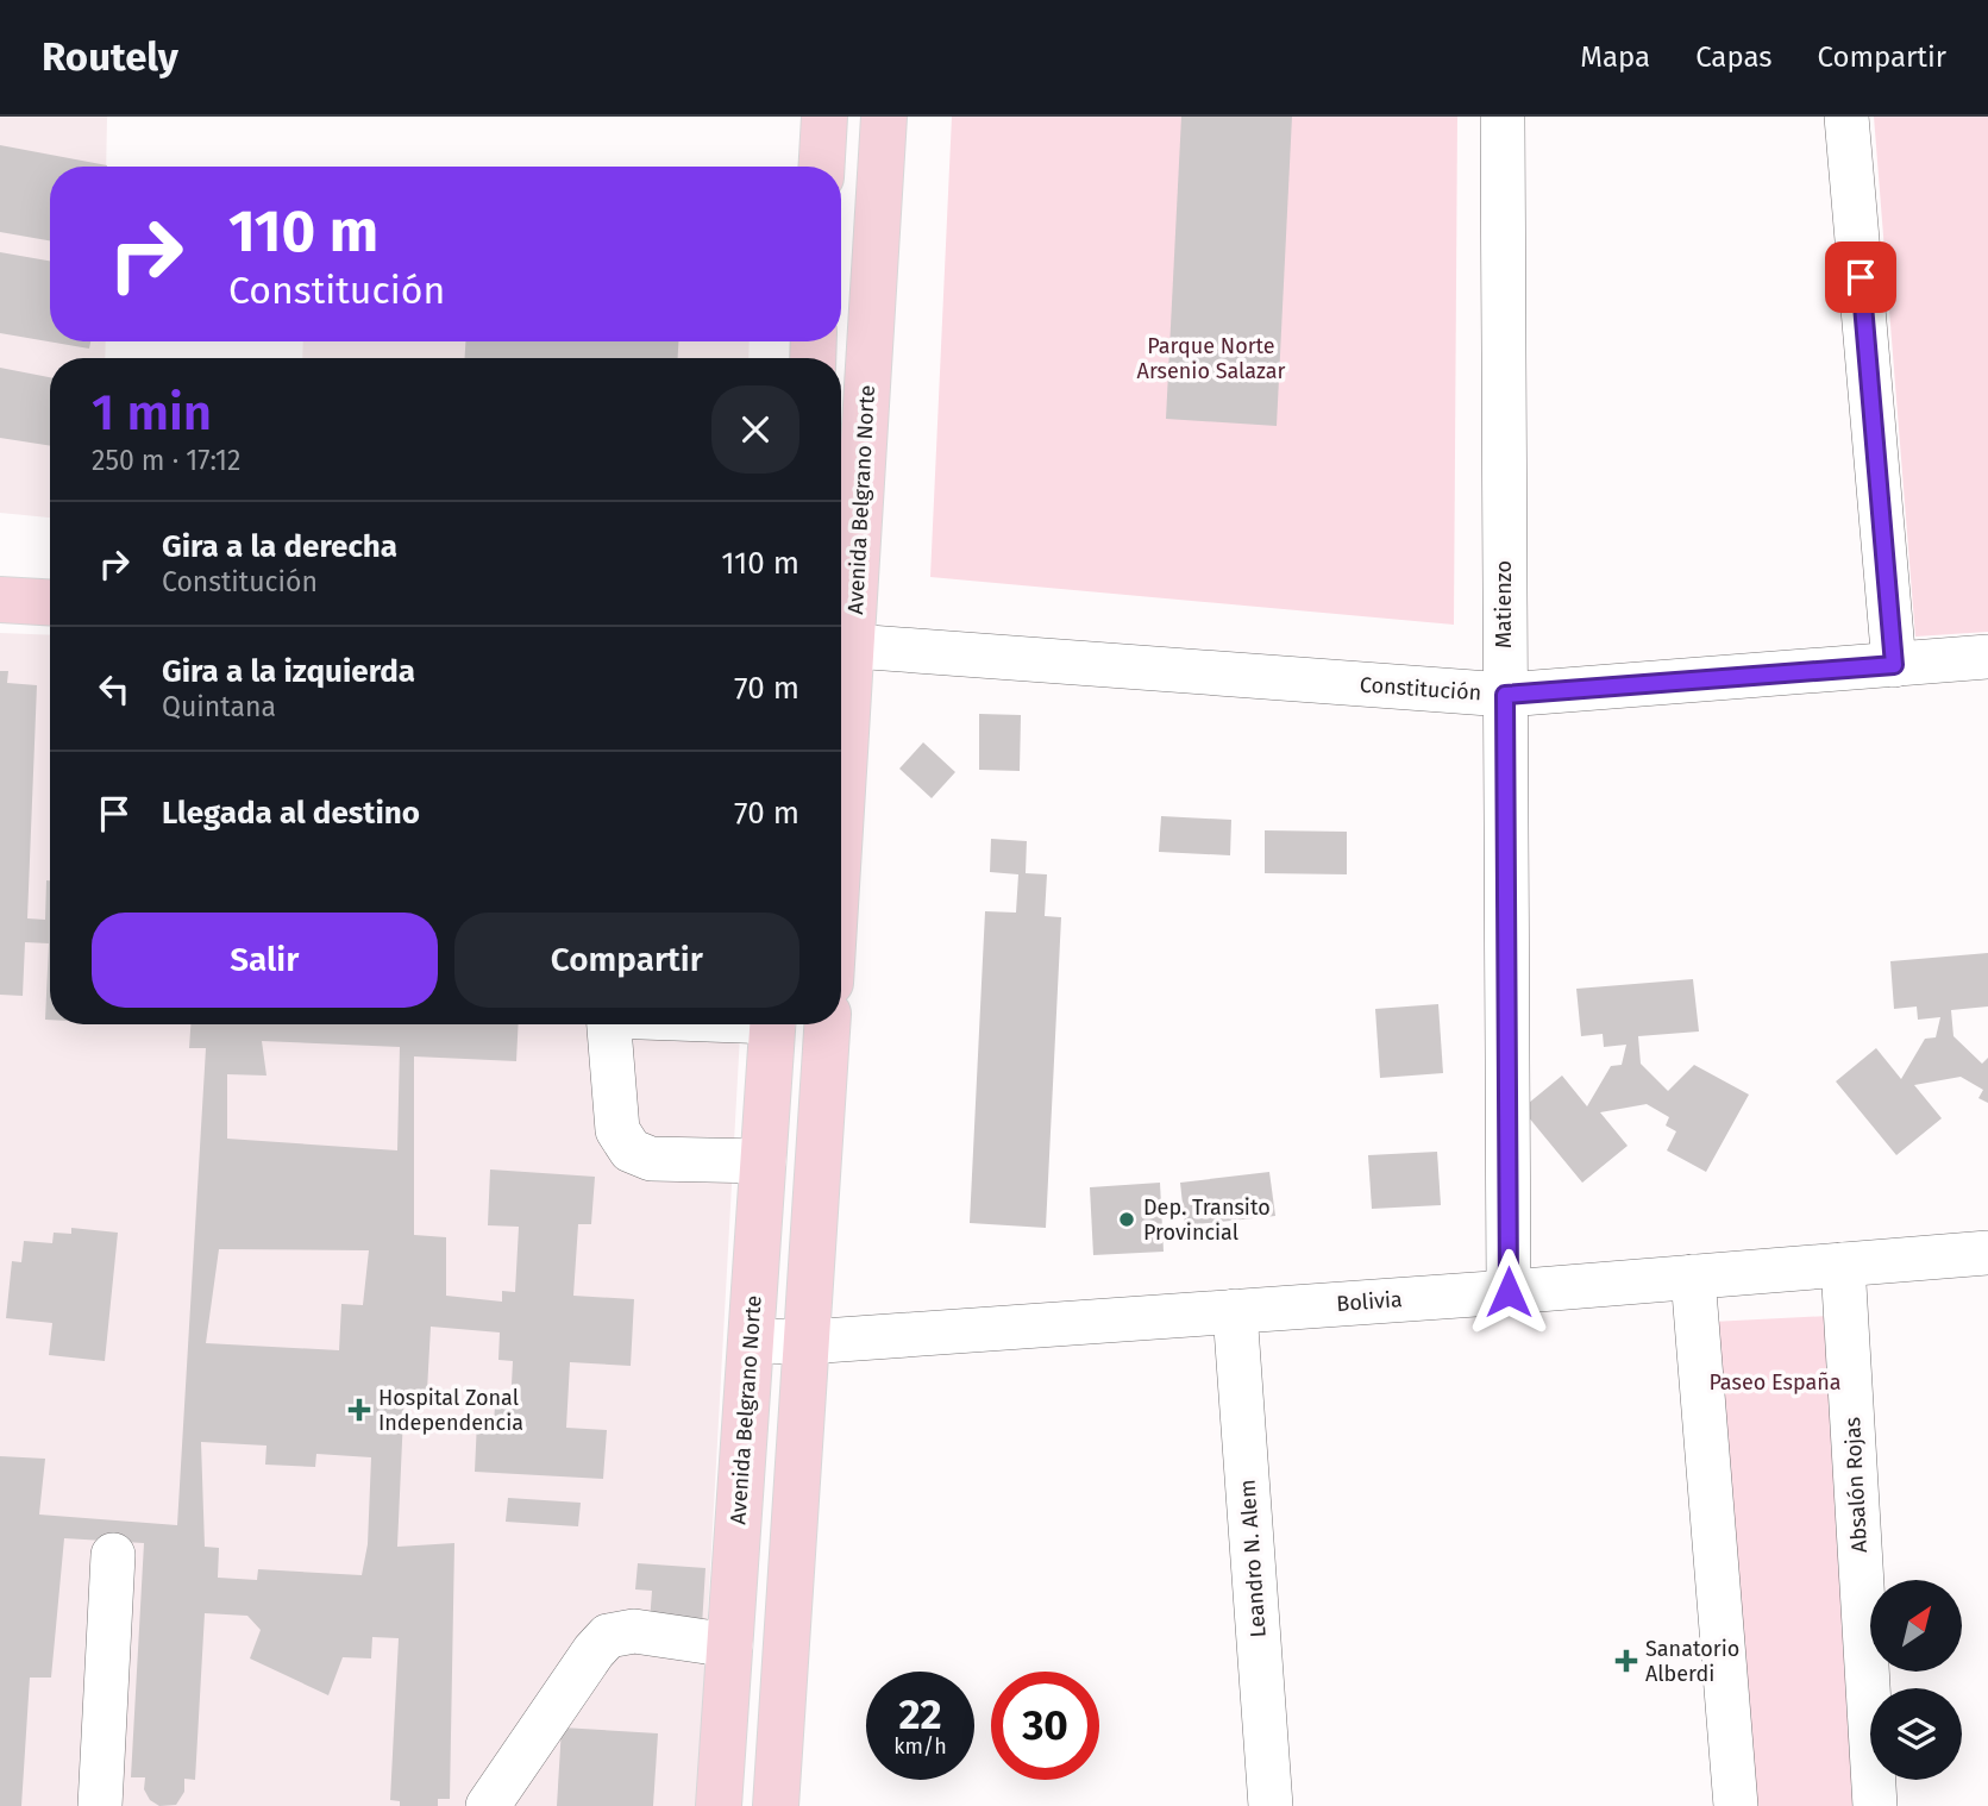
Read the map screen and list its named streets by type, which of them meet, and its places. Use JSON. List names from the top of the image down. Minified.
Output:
{"streets":{"main road":["Avenida Belgrano Norte"],"street":["Matienzo","Constitución","Bolivia","Absalón Rojas","Leandro N. Alem"]},"crossings":[["Avenida Belgrano Norte","Constitución"],["Avenida Belgrano Norte","Bolivia"],["Matienzo","Constitución"],["Matienzo","Bolivia"],["Bolivia","Absalón Rojas"],["Bolivia","Leandro N. Alem"]],"parks":["Parque Norte Arsenio Salazar","Paseo España"],"places":{"other":["Dep. Transito Provincial"],"health":["Hospital Zonal Independencia","Sanatorio Alberdi"]},"north":"top right","page":{"header":"Routely","nav":["Mapa","Capas","Compartir"],"turn":["110 m","Constitución"],"heading":["1 min","250 m · 17:12"],"list":[{"name":"Gira a la derecha","note":"Constitución","value":"110 m"},{"name":"Gira a la izquierda","note":"Quintana","value":"70 m"},{"name":"Llegada al destino","value":"70 m"}],"buttons":["Salir","Compartir"],"speed":"22 km/h","limit":"30"}}
